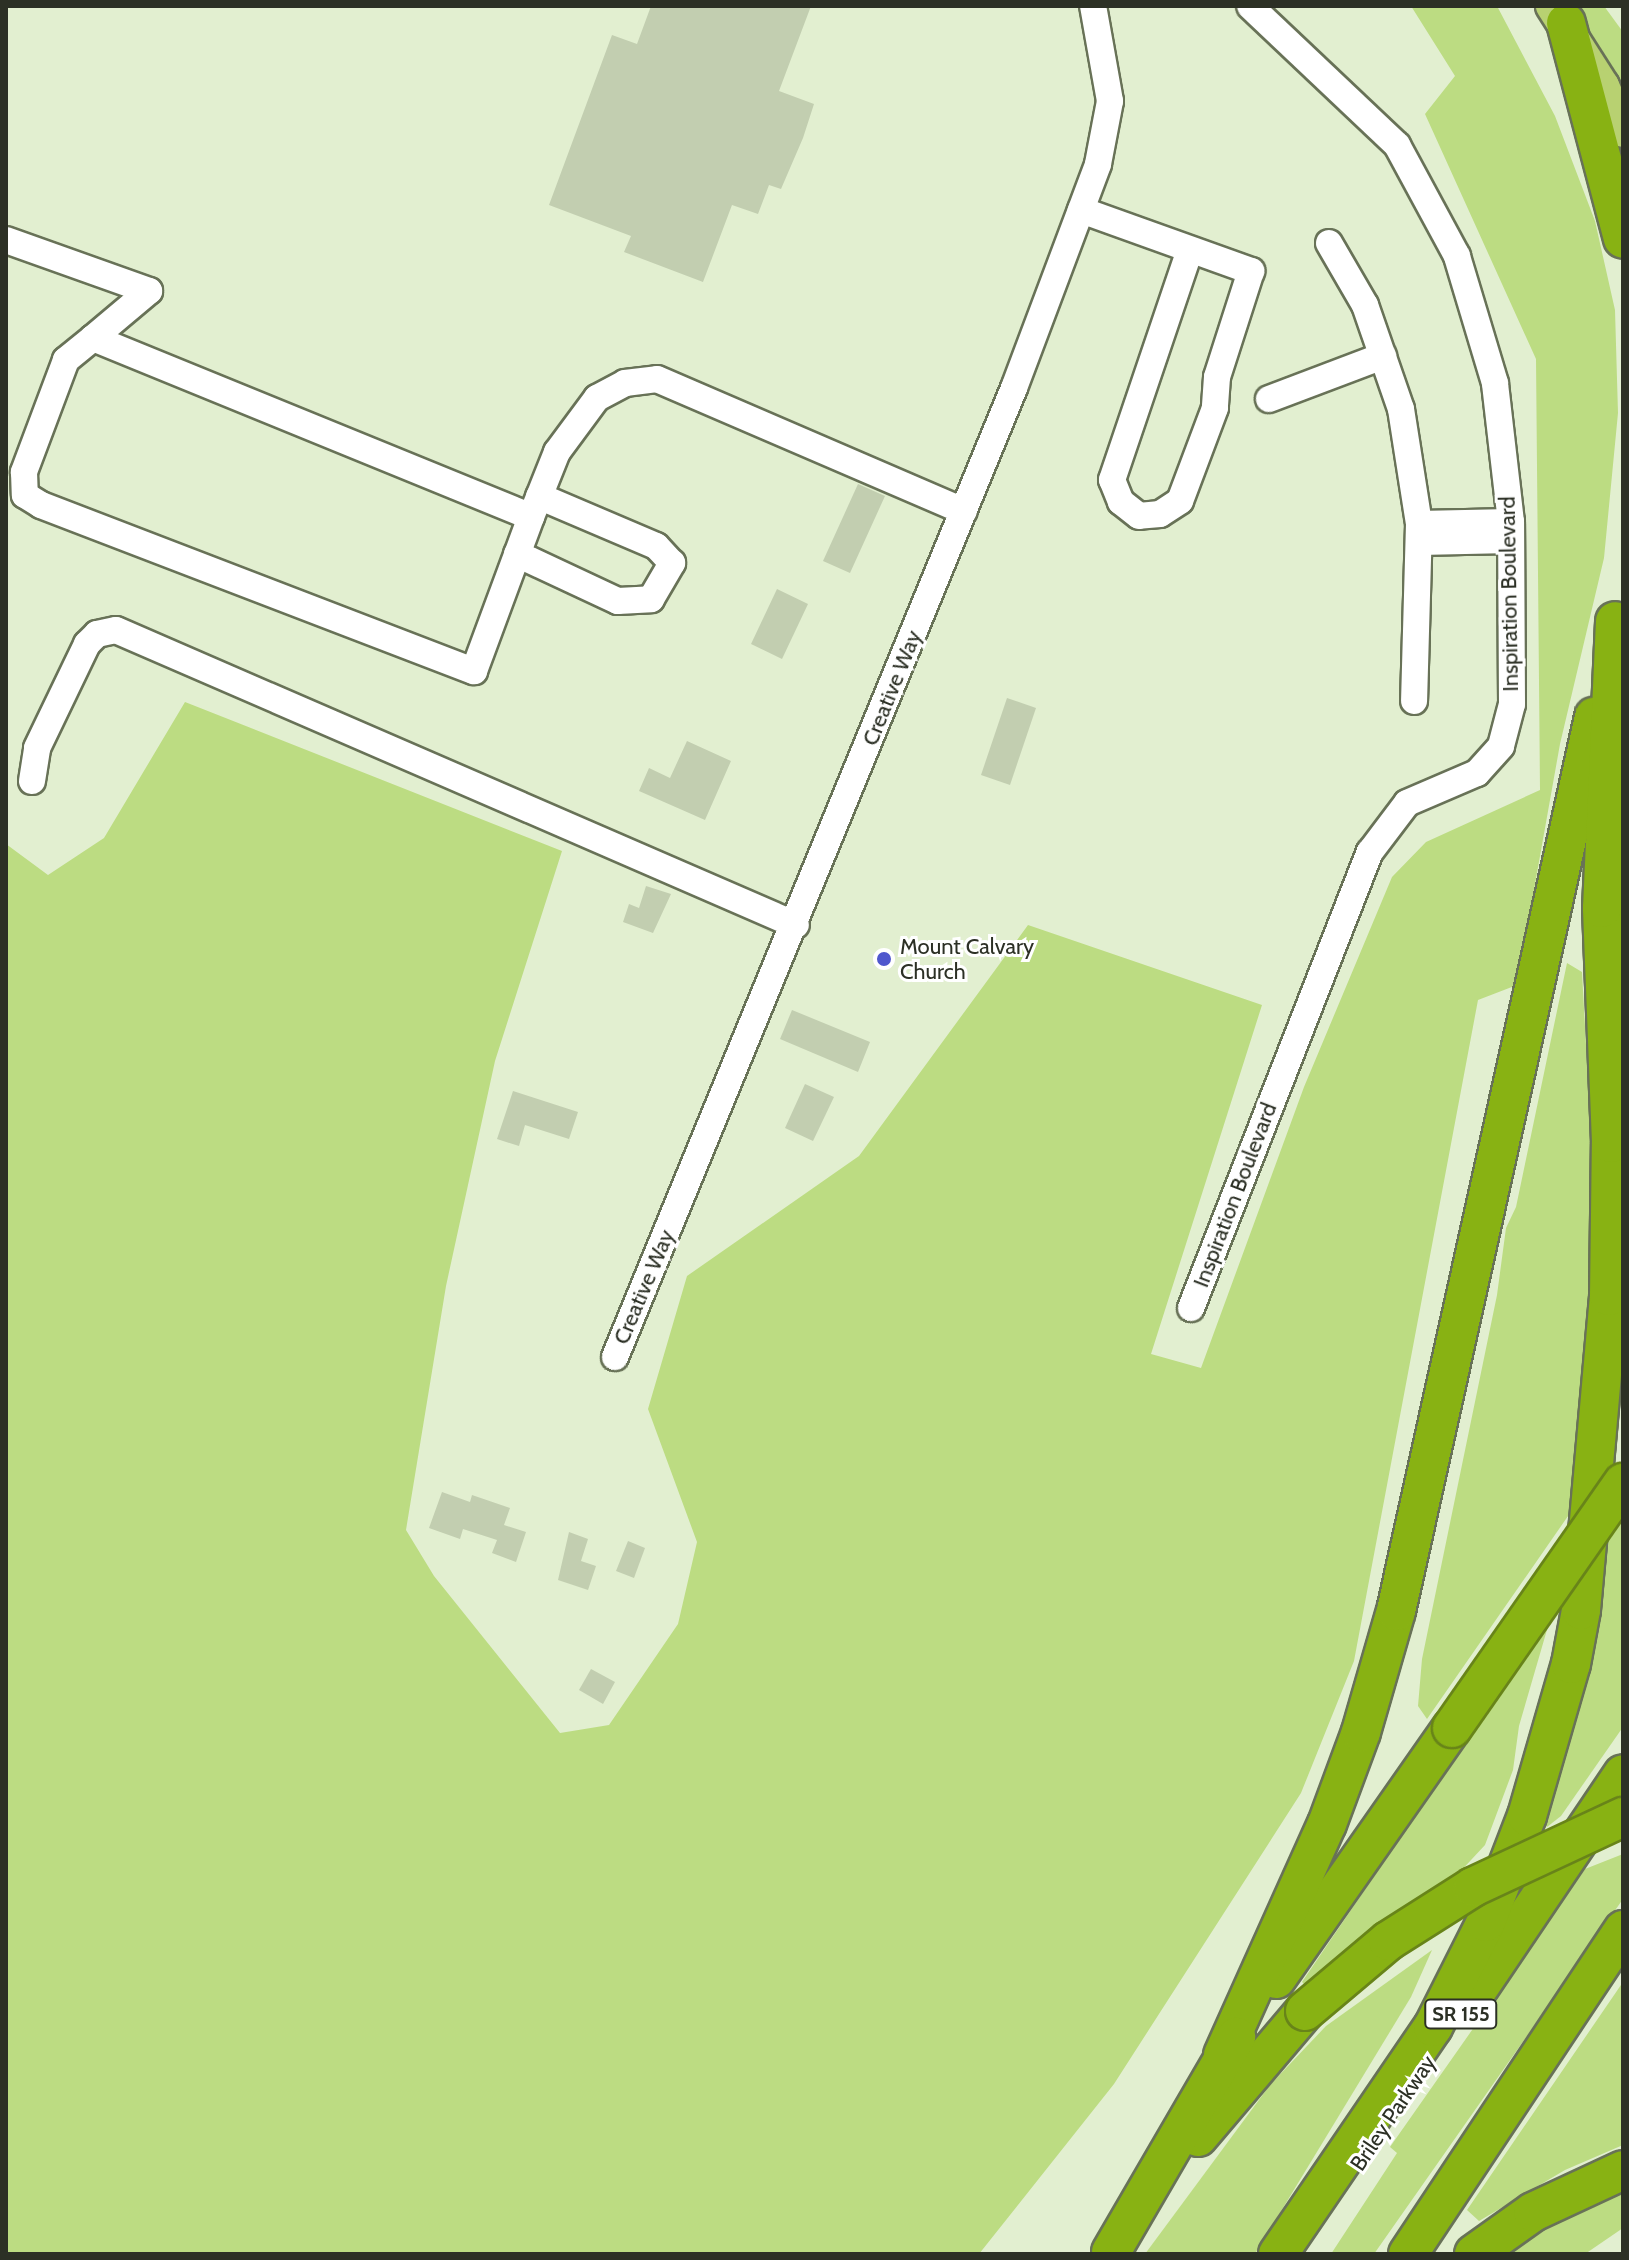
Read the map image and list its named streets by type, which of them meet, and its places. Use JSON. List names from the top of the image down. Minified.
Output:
{"streets":{"highway":["SR 155","Briley Parkway"],"street":["Inspiration Boulevard","Creative Way"]},"places":["Mount Calvary Church"]}
